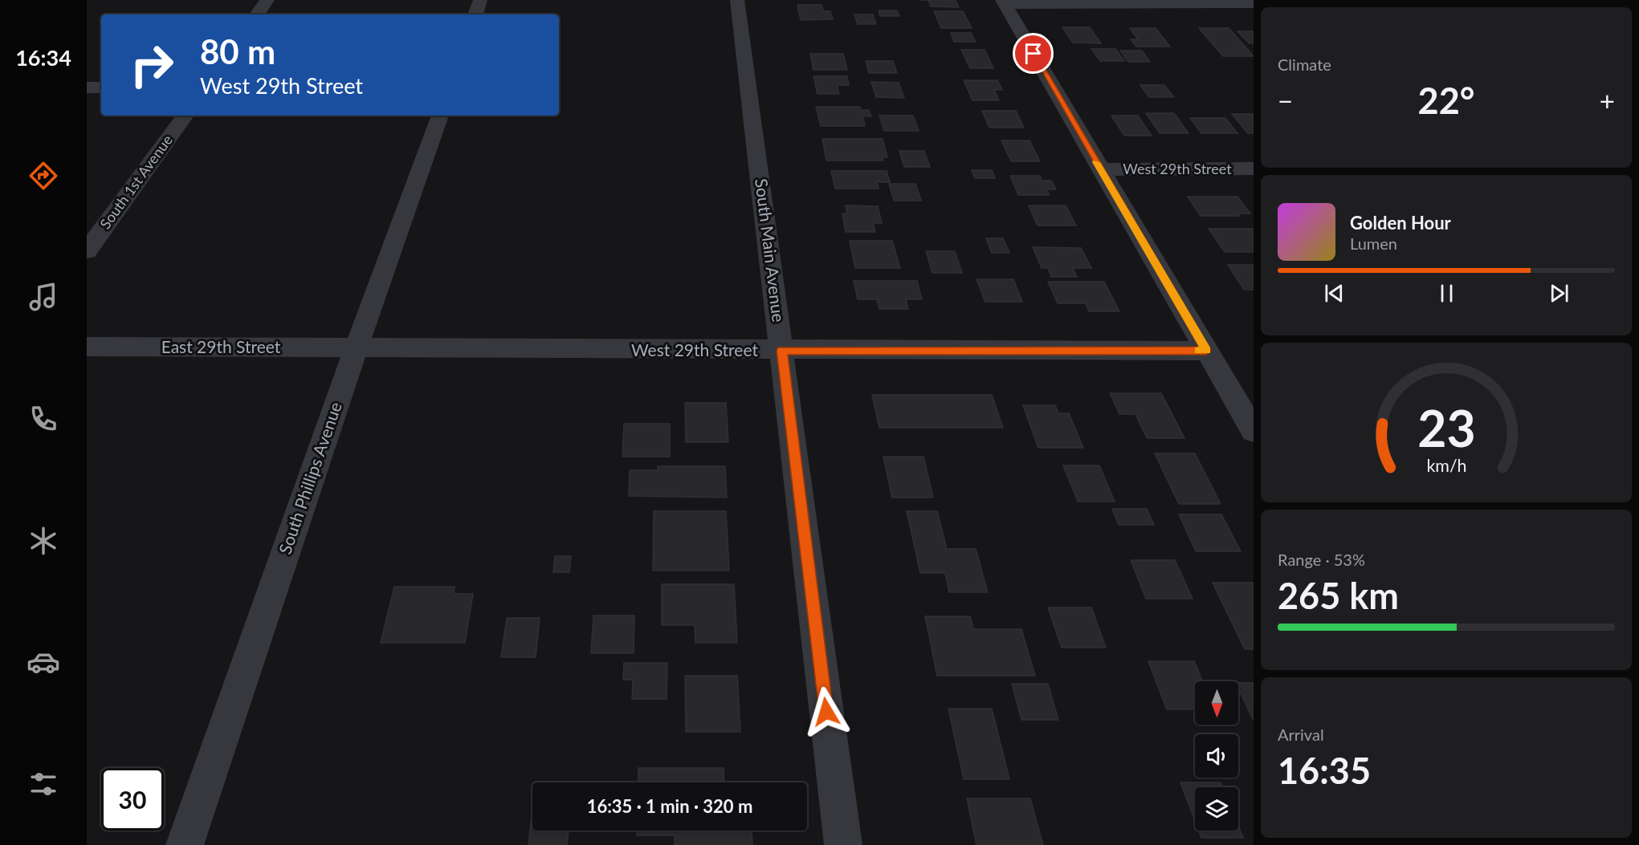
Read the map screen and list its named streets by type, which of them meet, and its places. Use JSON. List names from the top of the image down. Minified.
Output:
{"streets":{"street":["West 29th Street","South 1st Avenue","South Main Avenue","East 29th Street","South Phillips Avenue"]},"crossings":[["West 29th Street","South Main Avenue"],["West 29th Street","East 29th Street"],["West 29th Street","South Phillips Avenue"],["East 29th Street","South Phillips Avenue"]],"north":"bottom","page":{"tabs":"16:34","tile":["Climate",["Range · 53%","265 km"],["Arrival","16:35"]],"turn":["80 m","West 29th Street"],"heat":["−","22°","+"],"song":["Golden Hour","Lumen"],"limit":"30","trip":"16:35 · 1 min · 320 m","gauge":["23","km/h"]}}
